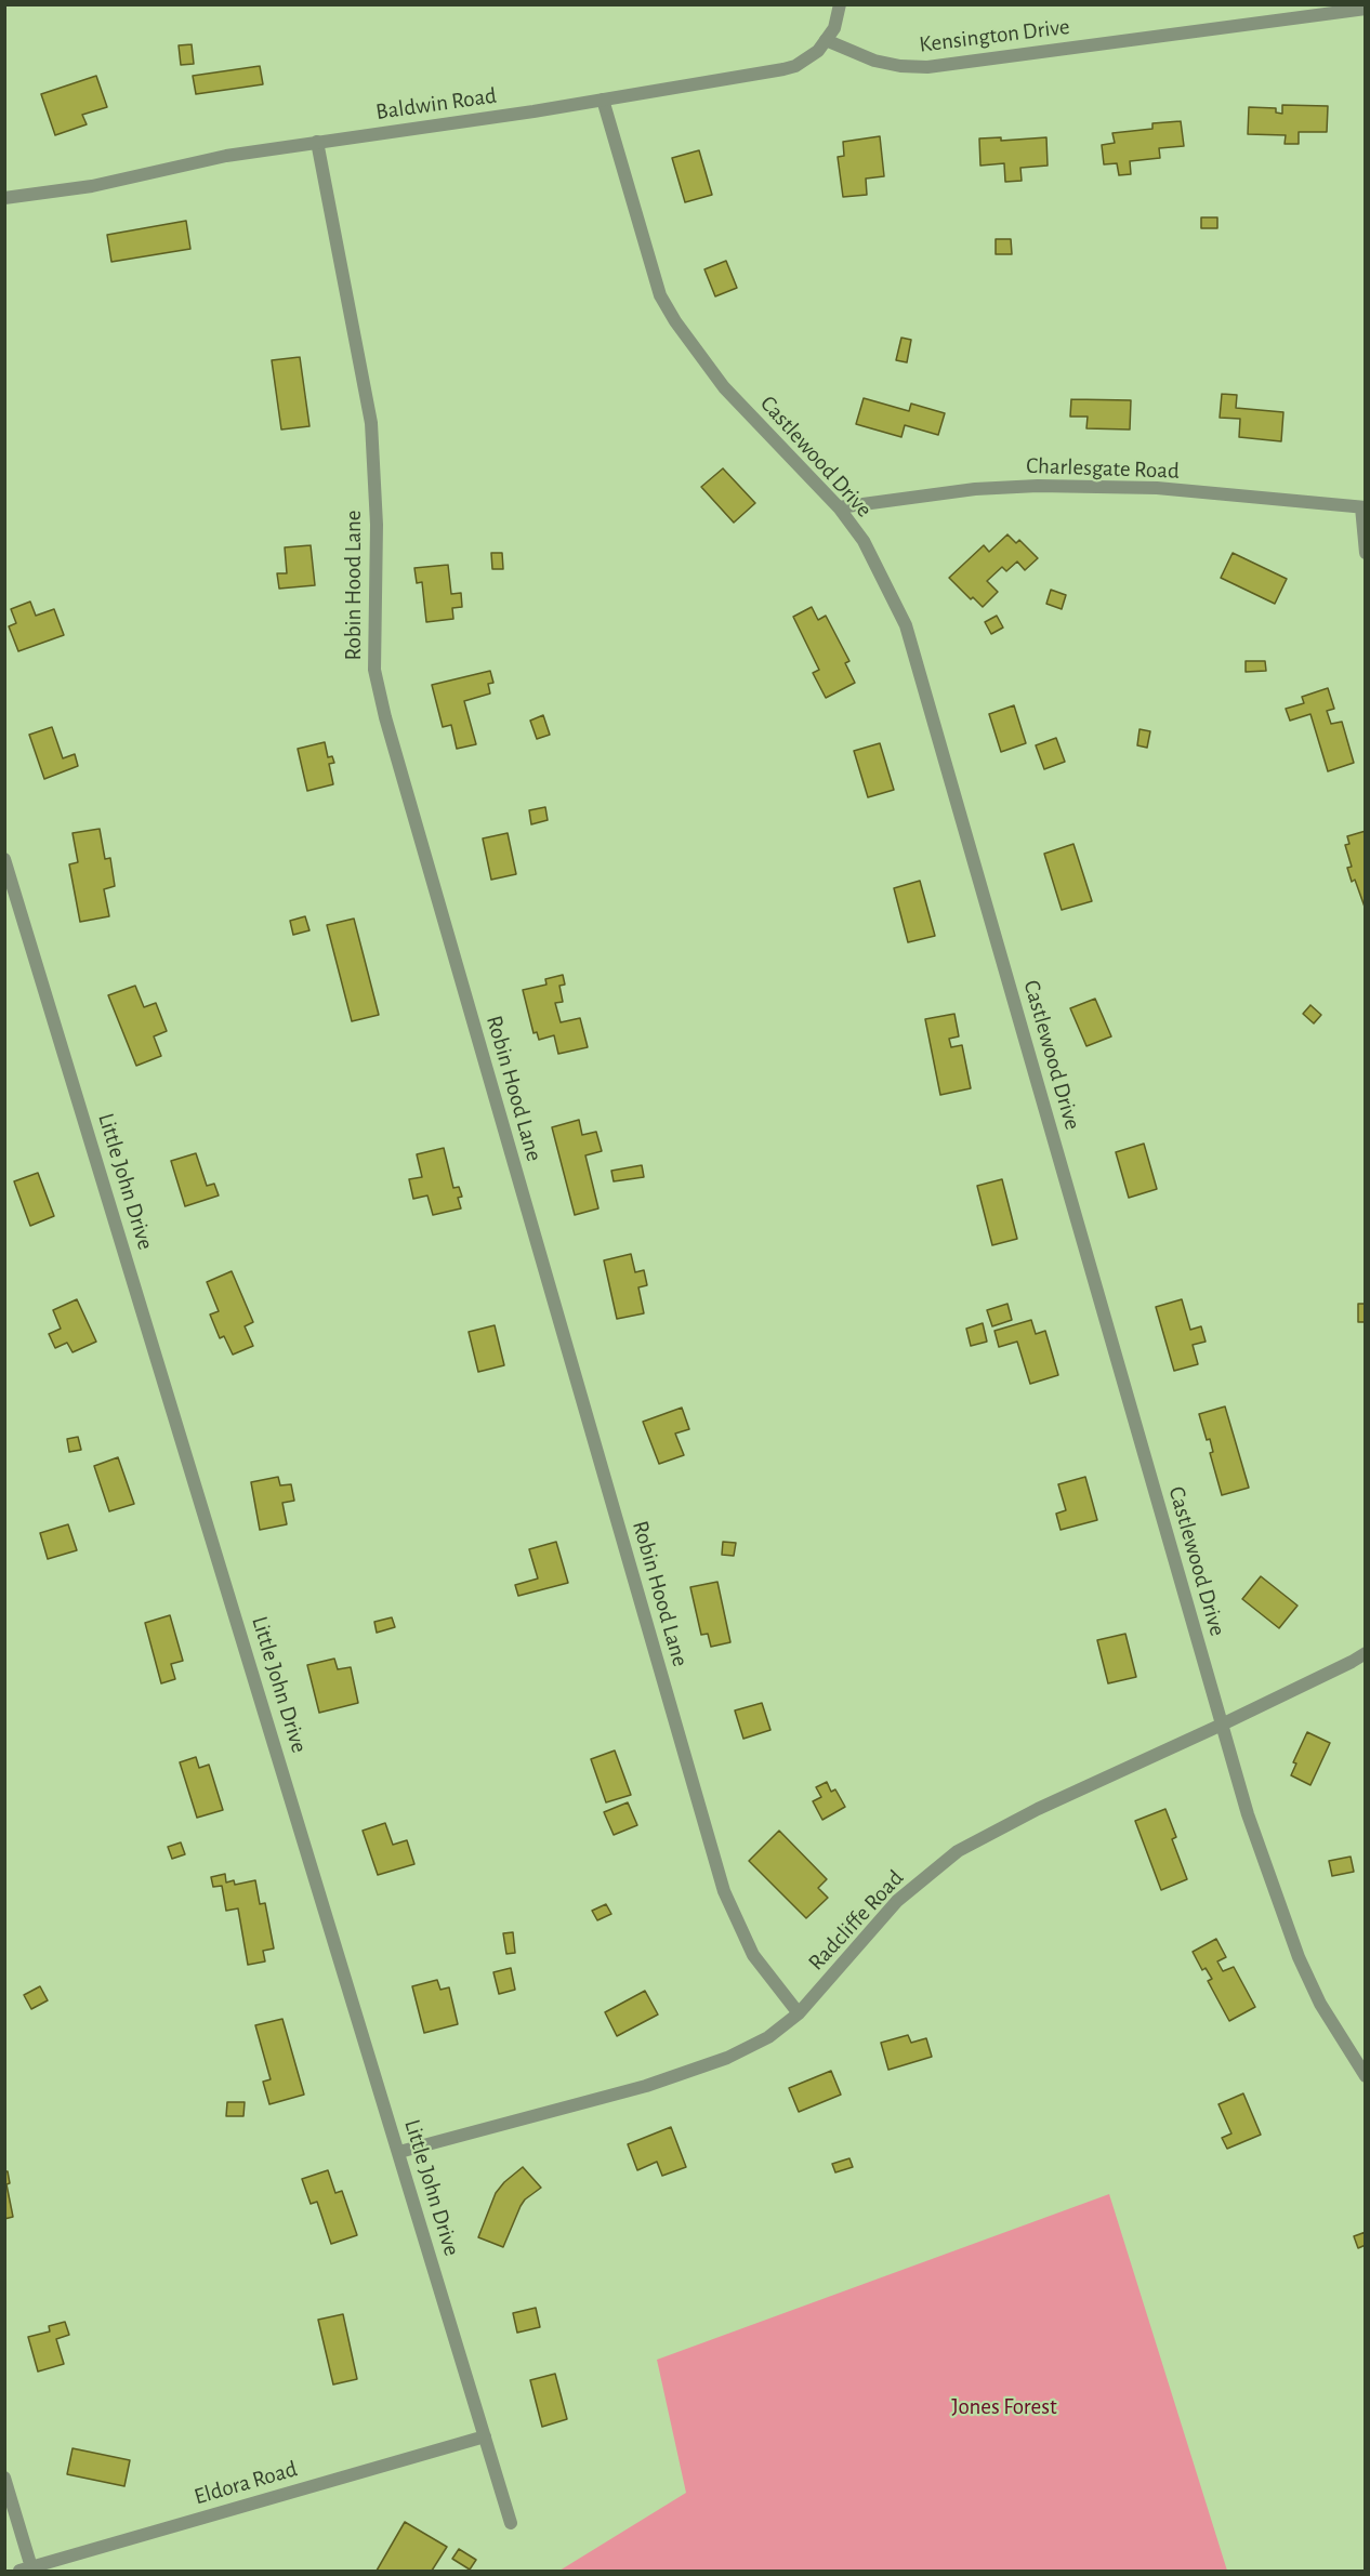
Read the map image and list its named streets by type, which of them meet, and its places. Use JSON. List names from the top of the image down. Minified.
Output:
{"streets":{"street":["Kensington Drive","Baldwin Road","Castlewood Drive","Charlesgate Road","Robin Hood Lane","Little John Drive","Radcliffe Road","Eldora Road"]},"crossings":[["Kensington Drive","Baldwin Road"],["Baldwin Road","Castlewood Drive"],["Baldwin Road","Robin Hood Lane"],["Castlewood Drive","Charlesgate Road"],["Castlewood Drive","Radcliffe Road"],["Robin Hood Lane","Radcliffe Road"],["Little John Drive","Radcliffe Road"],["Little John Drive","Eldora Road"]],"parks":["Jones Forest"]}
